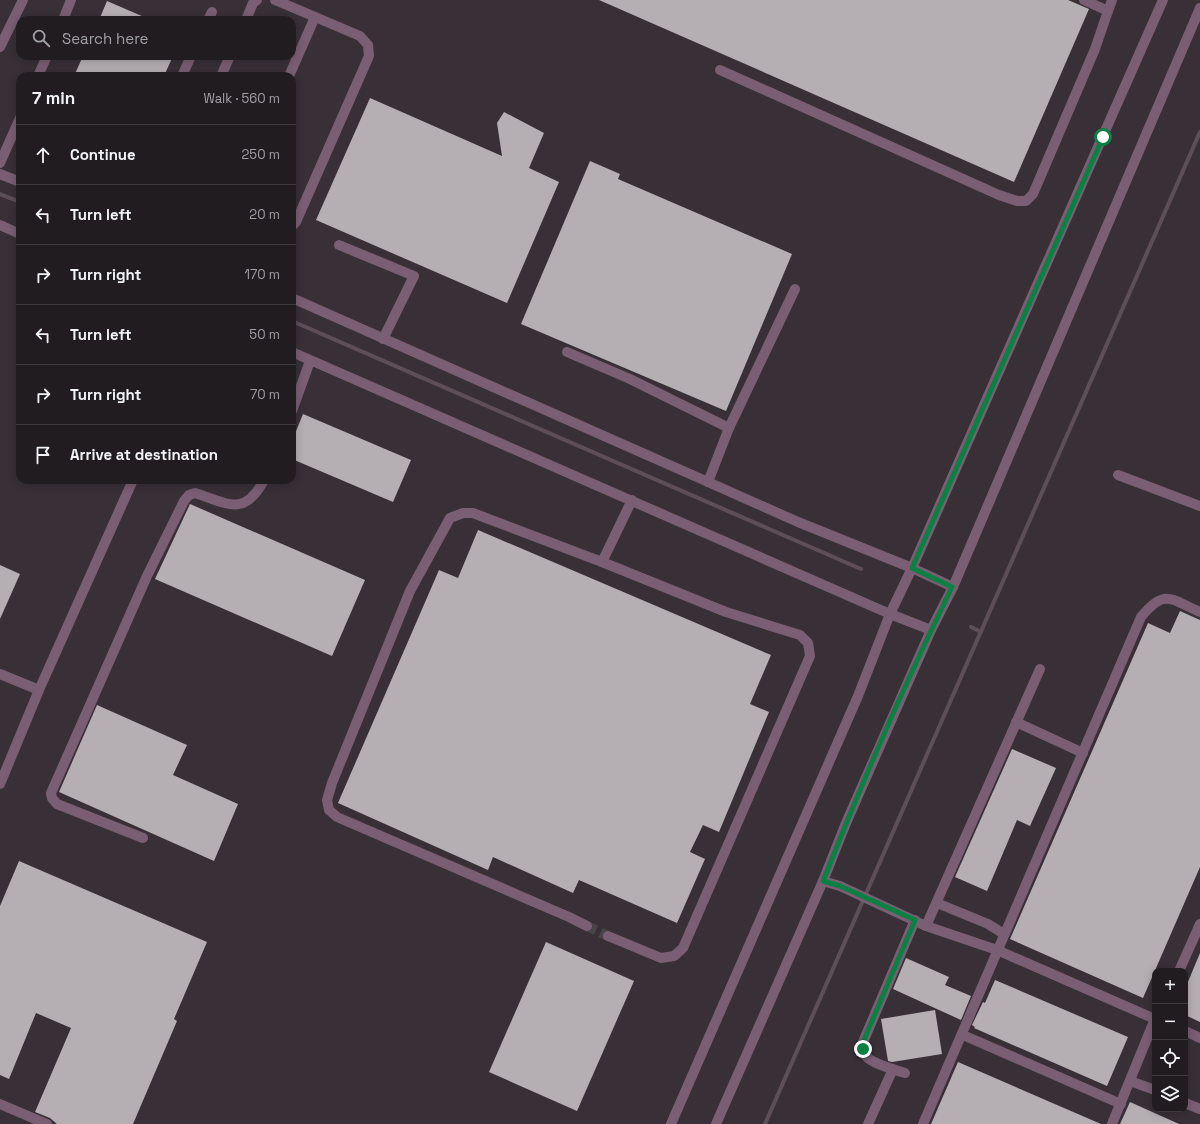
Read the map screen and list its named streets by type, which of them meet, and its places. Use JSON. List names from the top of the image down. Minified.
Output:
{"page":{"search":"Search here","heading":["7 min","Walk · 560 m"],"list":[["Continue","250 m"],["Turn left","20 m"],["Turn right","170 m"],["Turn left","50 m"],["Turn right","70 m"],"Arrive at destination"],"map_buttons":["+","−"]}}
